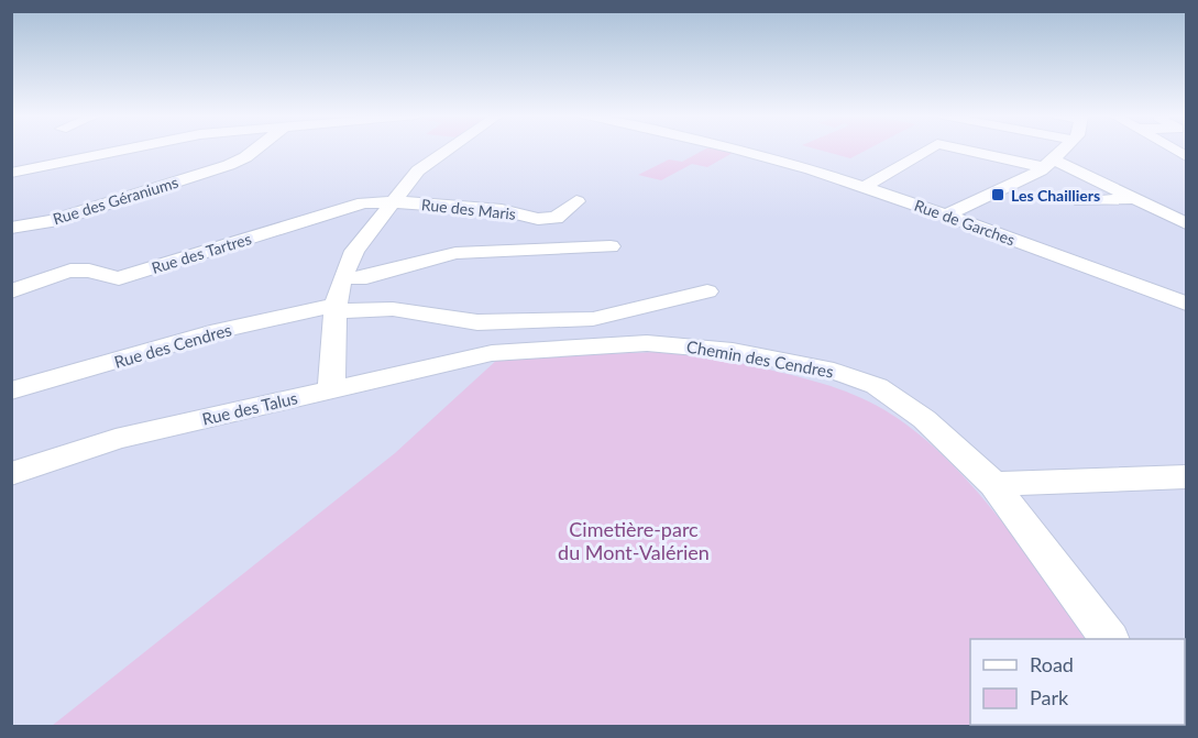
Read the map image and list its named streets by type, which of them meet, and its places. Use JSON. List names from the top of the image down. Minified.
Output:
{"streets":{"street":["Rue des Géraniums","Rue des Maris","Rue de Garches","Rue des Tartres","Rue des Cendres","Chemin des Cendres","Rue des Talus"]},"crossings":[["Rue des Maris","Rue des Tartres"],["Chemin des Cendres","Rue des Talus"]],"parks":["Cimetière-parc du Mont-Valérien"],"places":{"transit":["Les Chailliers"]},"legend":["Road","Park"]}
